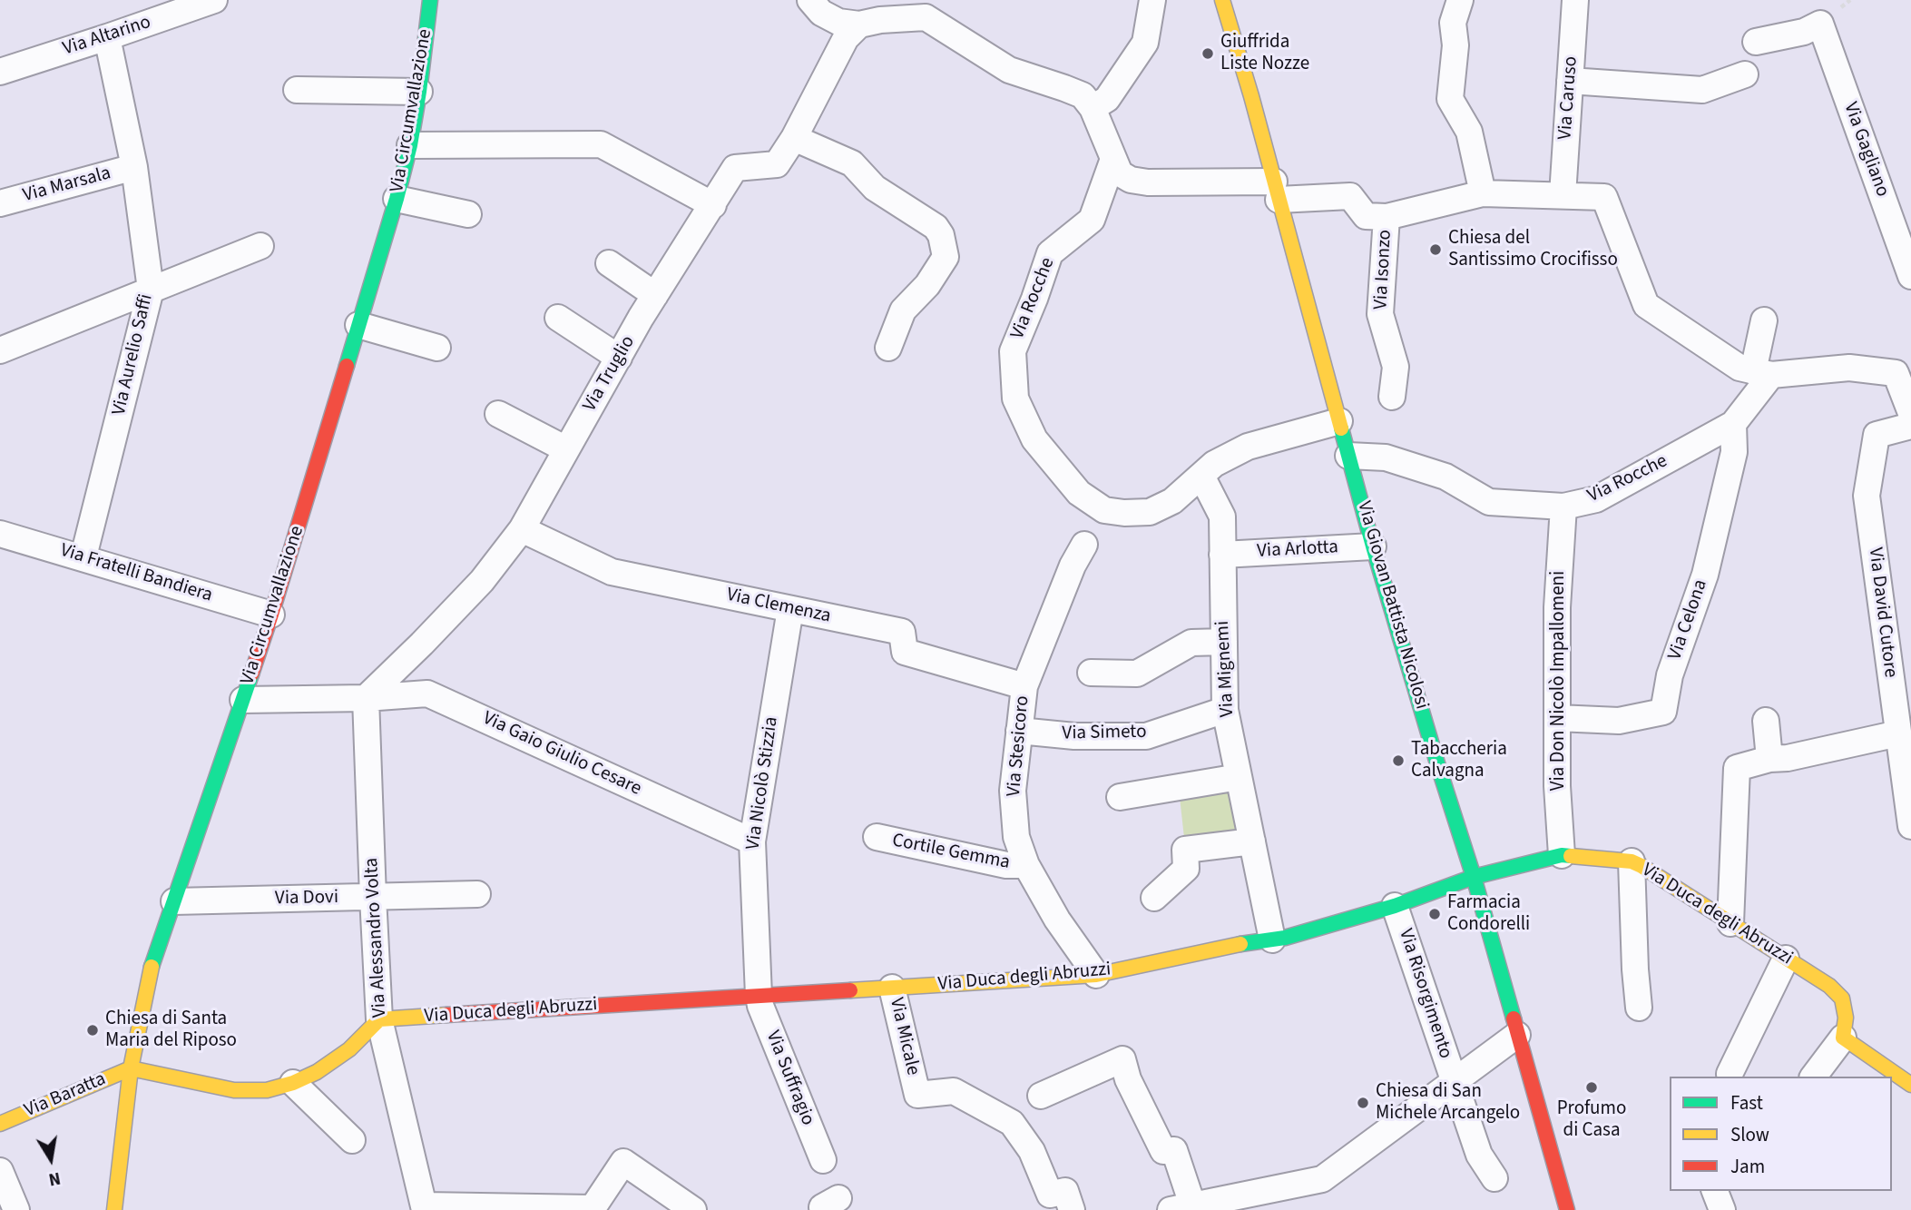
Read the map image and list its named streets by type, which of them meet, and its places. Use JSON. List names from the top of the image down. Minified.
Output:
{"streets":{"street":["Via Altarino","Via Caruso","Via Circumvallazione","Via Gagliano","Via Marsala","Via Isonzo","Via Rocche","Via Aurelio Saffi","Via Truglio","Via Arlotta","Via Fratelli Bandiera","Via Giovan Battista Nicolosi","Via Clemenza","Via David Cutore","Via Celona","Via Mignemi","Via Don Nicolò Impallomeni","Via Simeto","Via Stesicoro","Via Gaio Giulio Cesare","Via Nicolò Stizzia","Cortile Gemma","Via Dovi","Via Duca degli Abruzzi","Via Alessandro Volta","Via Risorgimento","Via Micale","Via Suffragio","Via Baratta"]},"crossings":[["Via Altarino","Via Aurelio Saffi"],["Via Circumvallazione","Via Fratelli Bandiera"],["Via Circumvallazione","Via Dovi"],["Via Circumvallazione","Via Baratta"],["Via Marsala","Via Aurelio Saffi"],["Via Rocche","Via Giovan Battista Nicolosi"],["Via Rocche","Via Celona"],["Via Rocche","Via Mignemi"],["Via Rocche","Via Don Nicolò Impallomeni"],["Via Aurelio Saffi","Via Fratelli Bandiera"],["Via Truglio","Via Clemenza"],["Via Truglio","Via Gaio Giulio Cesare"],["Via Truglio","Via Alessandro Volta"],["Via Arlotta","Via Giovan Battista Nicolosi"],["Via Arlotta","Via Mignemi"],["Via Giovan Battista Nicolosi","Via Duca degli Abruzzi"],["Via Clemenza","Via Stesicoro"],["Via Clemenza","Via Nicolò Stizzia"],["Via Celona","Via Don Nicolò Impallomeni"],["Via Mignemi","Via Simeto"],["Via Mignemi","Via Duca degli Abruzzi"],["Via Don Nicolò Impallomeni","Via Duca degli Abruzzi"],["Via Simeto","Via Stesicoro"],["Via Stesicoro","Cortile Gemma"],["Via Stesicoro","Via Duca degli Abruzzi"],["Via Gaio Giulio Cesare","Via Nicolò Stizzia"],["Via Gaio Giulio Cesare","Via Alessandro Volta"],["Via Nicolò Stizzia","Via Duca degli Abruzzi"],["Via Nicolò Stizzia","Via Suffragio"],["Via Dovi","Via Alessandro Volta"],["Via Duca degli Abruzzi","Via Alessandro Volta"],["Via Duca degli Abruzzi","Via Risorgimento"],["Via Duca degli Abruzzi","Via Micale"],["Via Duca degli Abruzzi","Via Suffragio"]],"places":["Giuffrida Liste Nozze","Chiesa del Santissimo Crocifisso","Tabaccheria Calvagna","Farmacia Condorelli","Chiesa di Santa Maria del Riposo","Profumo di Casa","Chiesa di San Michele Arcangelo"],"legend":["Fast","Slow","Jam"],"north":"bottom"}
